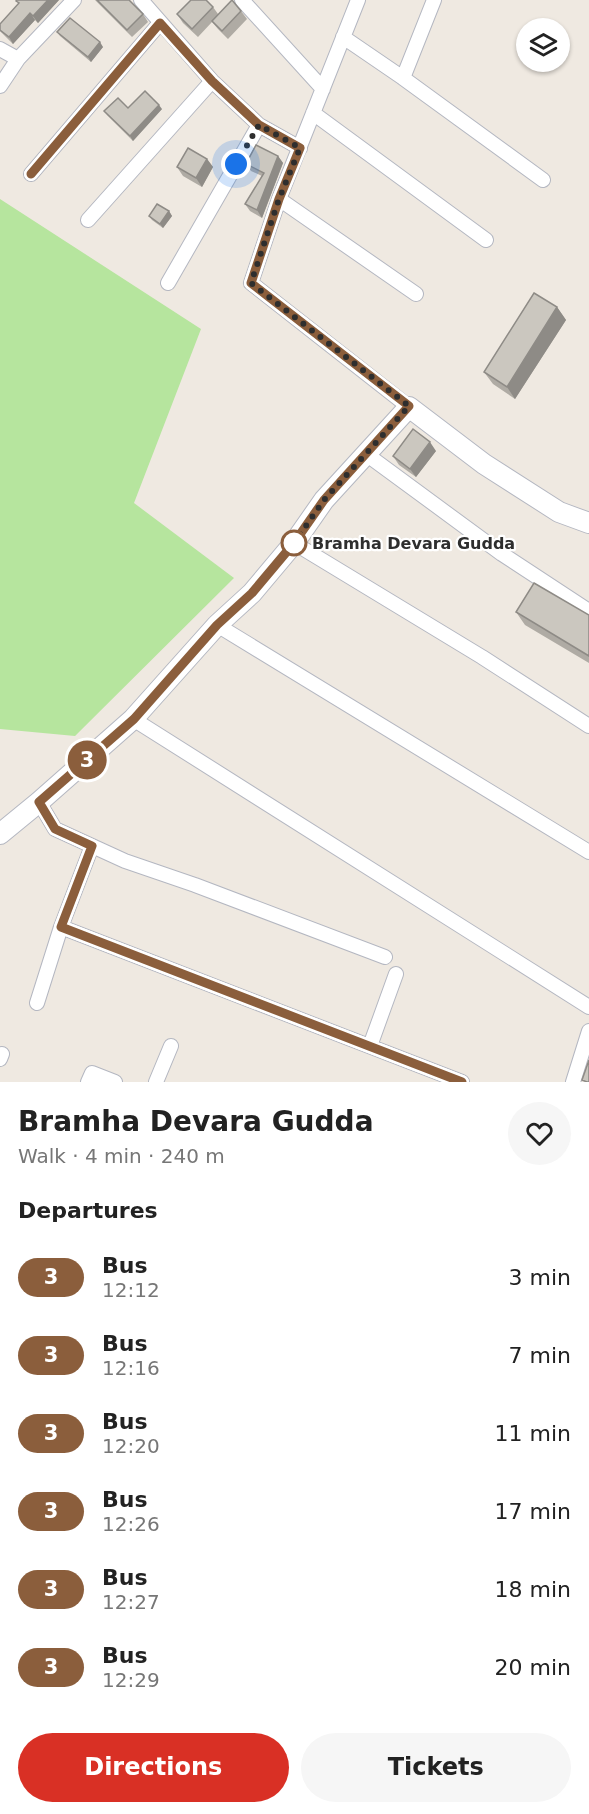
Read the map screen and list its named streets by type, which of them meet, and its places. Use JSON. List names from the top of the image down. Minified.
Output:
{"places":["Bramha Devara Gudda"],"lines":["bus line 3"],"page":{"on_map":"3","heading":[["Bramha Devara Gudda","Walk · 4 min · 240 m"],"Departures"],"list":[{"mark":"3","name":"Bus","note":"12:12","value":"3 min"},{"mark":"3","name":"Bus","note":"12:16","value":"7 min"},{"mark":"3","name":"Bus","note":"12:20","value":"11 min"},{"mark":"3","name":"Bus","note":"12:26","value":"17 min"},{"mark":"3","name":"Bus","note":"12:27","value":"18 min"},{"mark":"3","name":"Bus","note":"12:29","value":"20 min"}],"buttons":["Directions","Tickets"]}}
